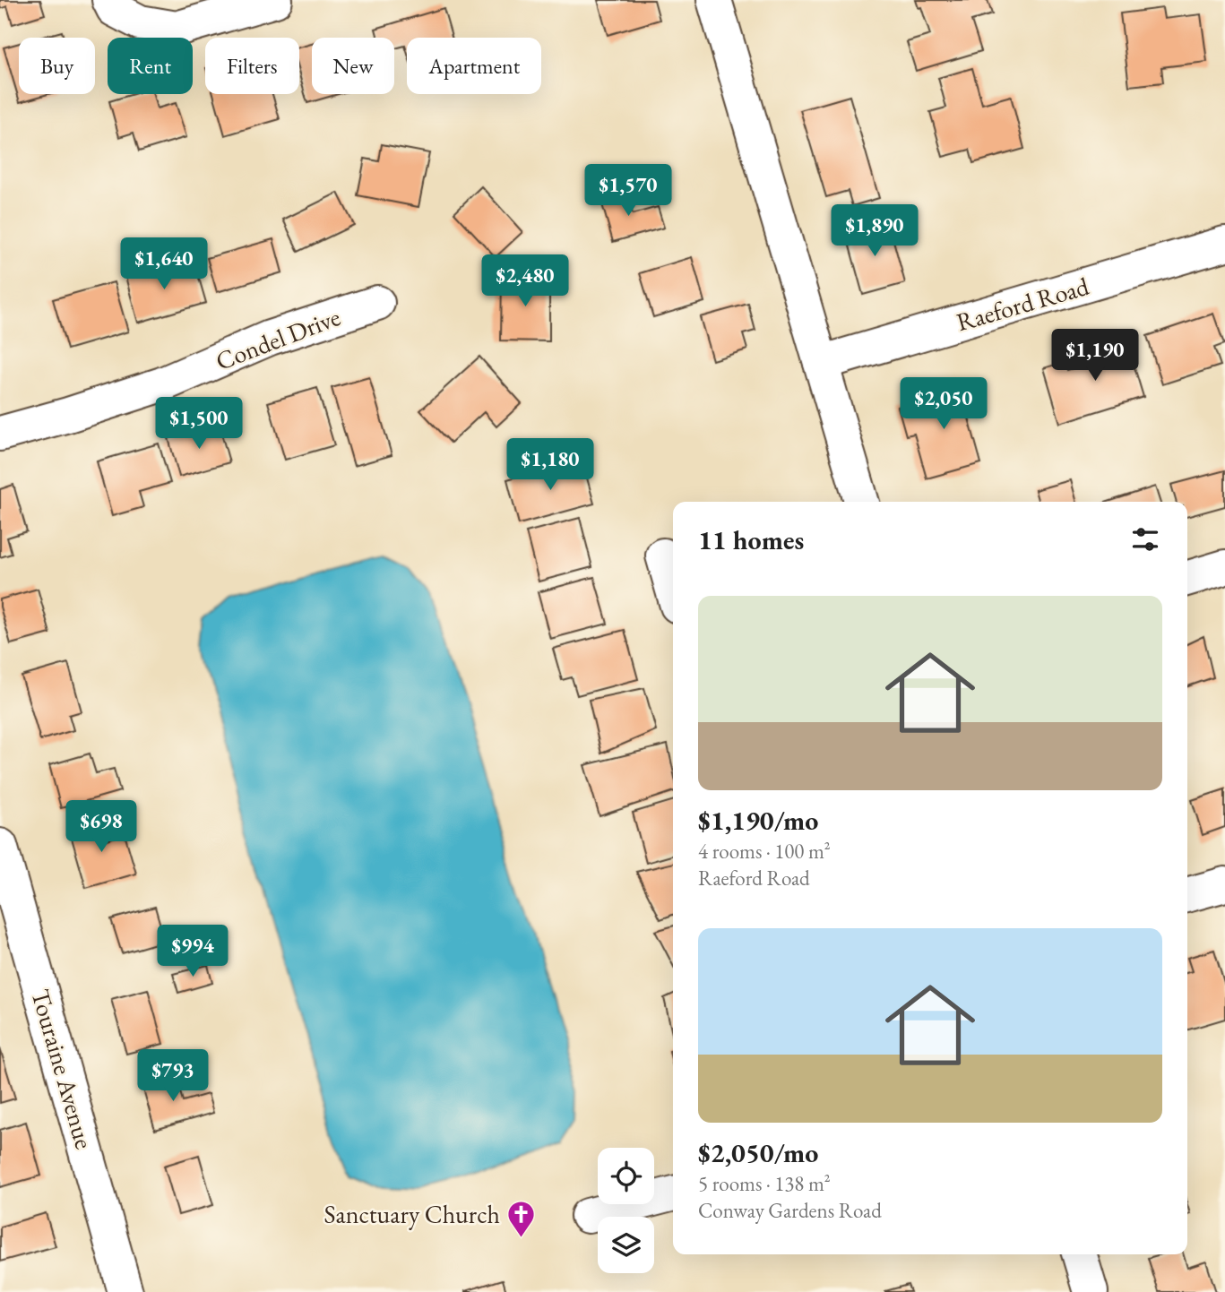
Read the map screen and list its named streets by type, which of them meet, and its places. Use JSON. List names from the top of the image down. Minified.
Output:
{"streets":{"street":["Raeford Road","Condel Drive","Touraine Avenue"]},"places":{"church":["Sanctuary Church"]},"page":{"chip":["Buy","Rent","Filters","New","Apartment"],"price":["$1,570","$1,890","$1,640","$2,480","$1,190","$2,050","$1,500","$1,180","$698","$994","$793"],"heading":"11 homes","list":[{"name":"$1,190/mo","note":"4 rooms · 100 m² · Raeford Road"},{"name":"$2,050/mo","note":"5 rooms · 138 m² · Conway Gardens Road"}]}}
